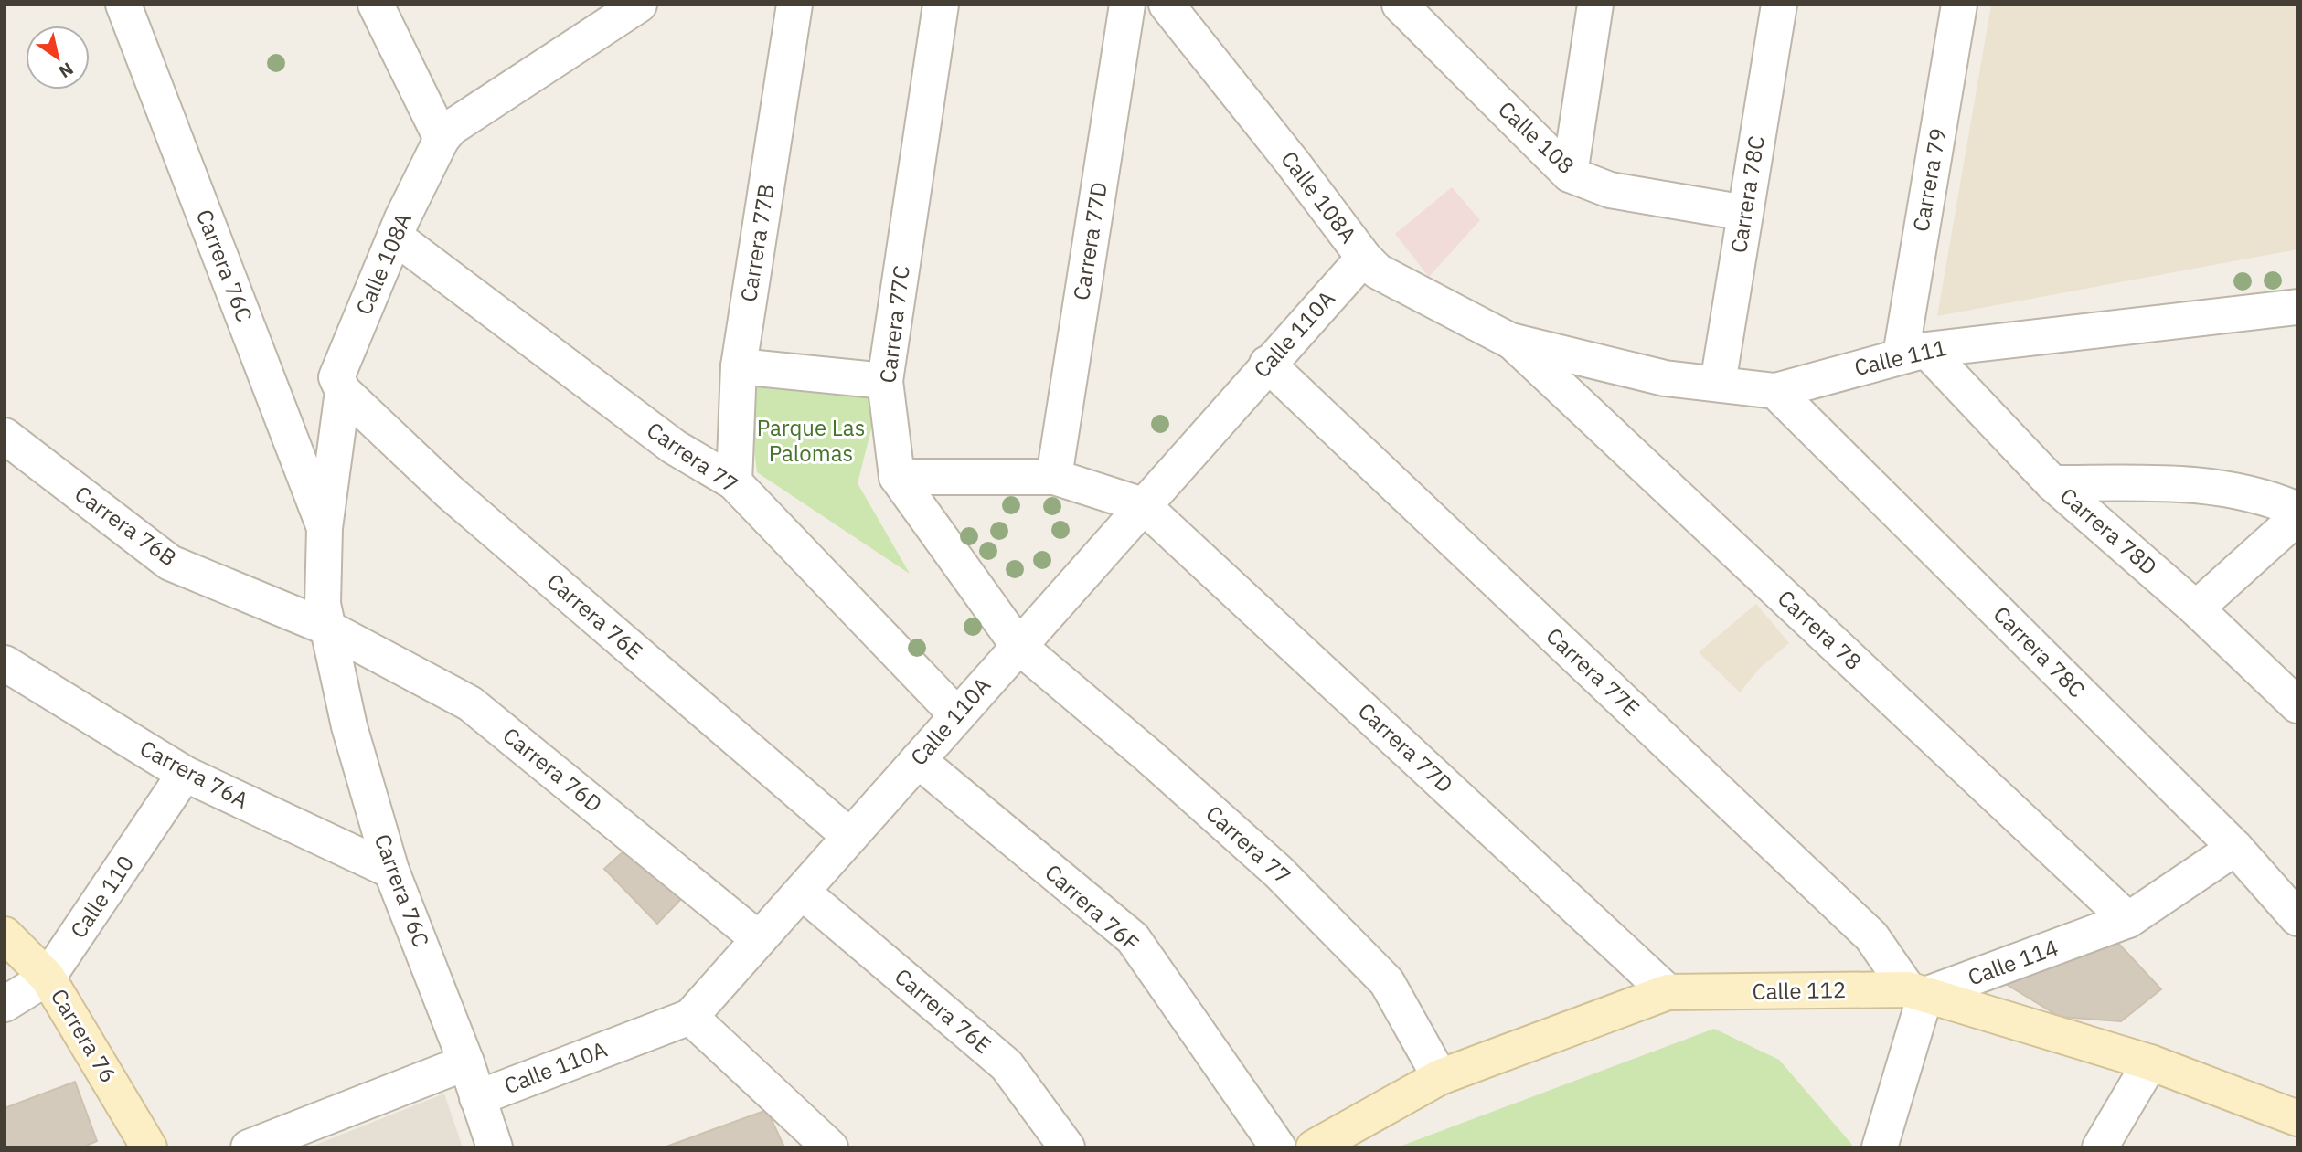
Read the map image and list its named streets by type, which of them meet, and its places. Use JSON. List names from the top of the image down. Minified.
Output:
{"streets":{"street":["Calle 108","Carrera 79","Carrera 78C","Calle 108A","Carrera 77D","Carrera 77B","Carrera 76C","Carrera 77C","Calle 110A","Calle 111","Carrera 77","Carrera 76B","Carrera 78D","Carrera 76E","Carrera 78","Carrera 77E","Carrera 76D","Carrera 76A","Calle 110","Carrera 76F","Calle 114","Calle 112","Carrera 76"]},"crossings":[["Calle 108","Carrera 78C"],["Carrera 79","Calle 111"],["Carrera 79","Carrera 78D"],["Carrera 78C","Calle 111"],["Carrera 78C","Calle 114"],["Calle 108A","Carrera 76C"],["Calle 108A","Calle 110A"],["Calle 108A","Calle 111"],["Calle 108A","Carrera 77"],["Calle 108A","Carrera 76B"],["Calle 108A","Carrera 76E"],["Calle 108A","Carrera 78"],["Calle 108A","Carrera 76D"],["Carrera 77D","Calle 110A"],["Carrera 77D","Calle 112"],["Carrera 77B","Carrera 77"],["Carrera 76C","Calle 110A"],["Carrera 76C","Carrera 76B"],["Carrera 76C","Carrera 76D"],["Carrera 76C","Carrera 76A"],["Carrera 77C","Calle 110A"],["Carrera 77C","Carrera 77"],["Calle 110A","Carrera 77"],["Calle 110A","Carrera 76E"],["Calle 110A","Carrera 77E"],["Calle 110A","Carrera 76D"],["Calle 110A","Carrera 76F"],["Calle 111","Carrera 78D"],["Calle 111","Carrera 78"],["Carrera 77","Calle 112"],["Carrera 76B","Carrera 76D"],["Carrera 78","Calle 114"],["Carrera 77E","Calle 114"],["Carrera 77E","Calle 112"],["Carrera 76A","Calle 110"],["Calle 110","Carrera 76"],["Calle 114","Calle 112"]],"parks":["Parque Las Palomas"],"north":"bottom right"}
